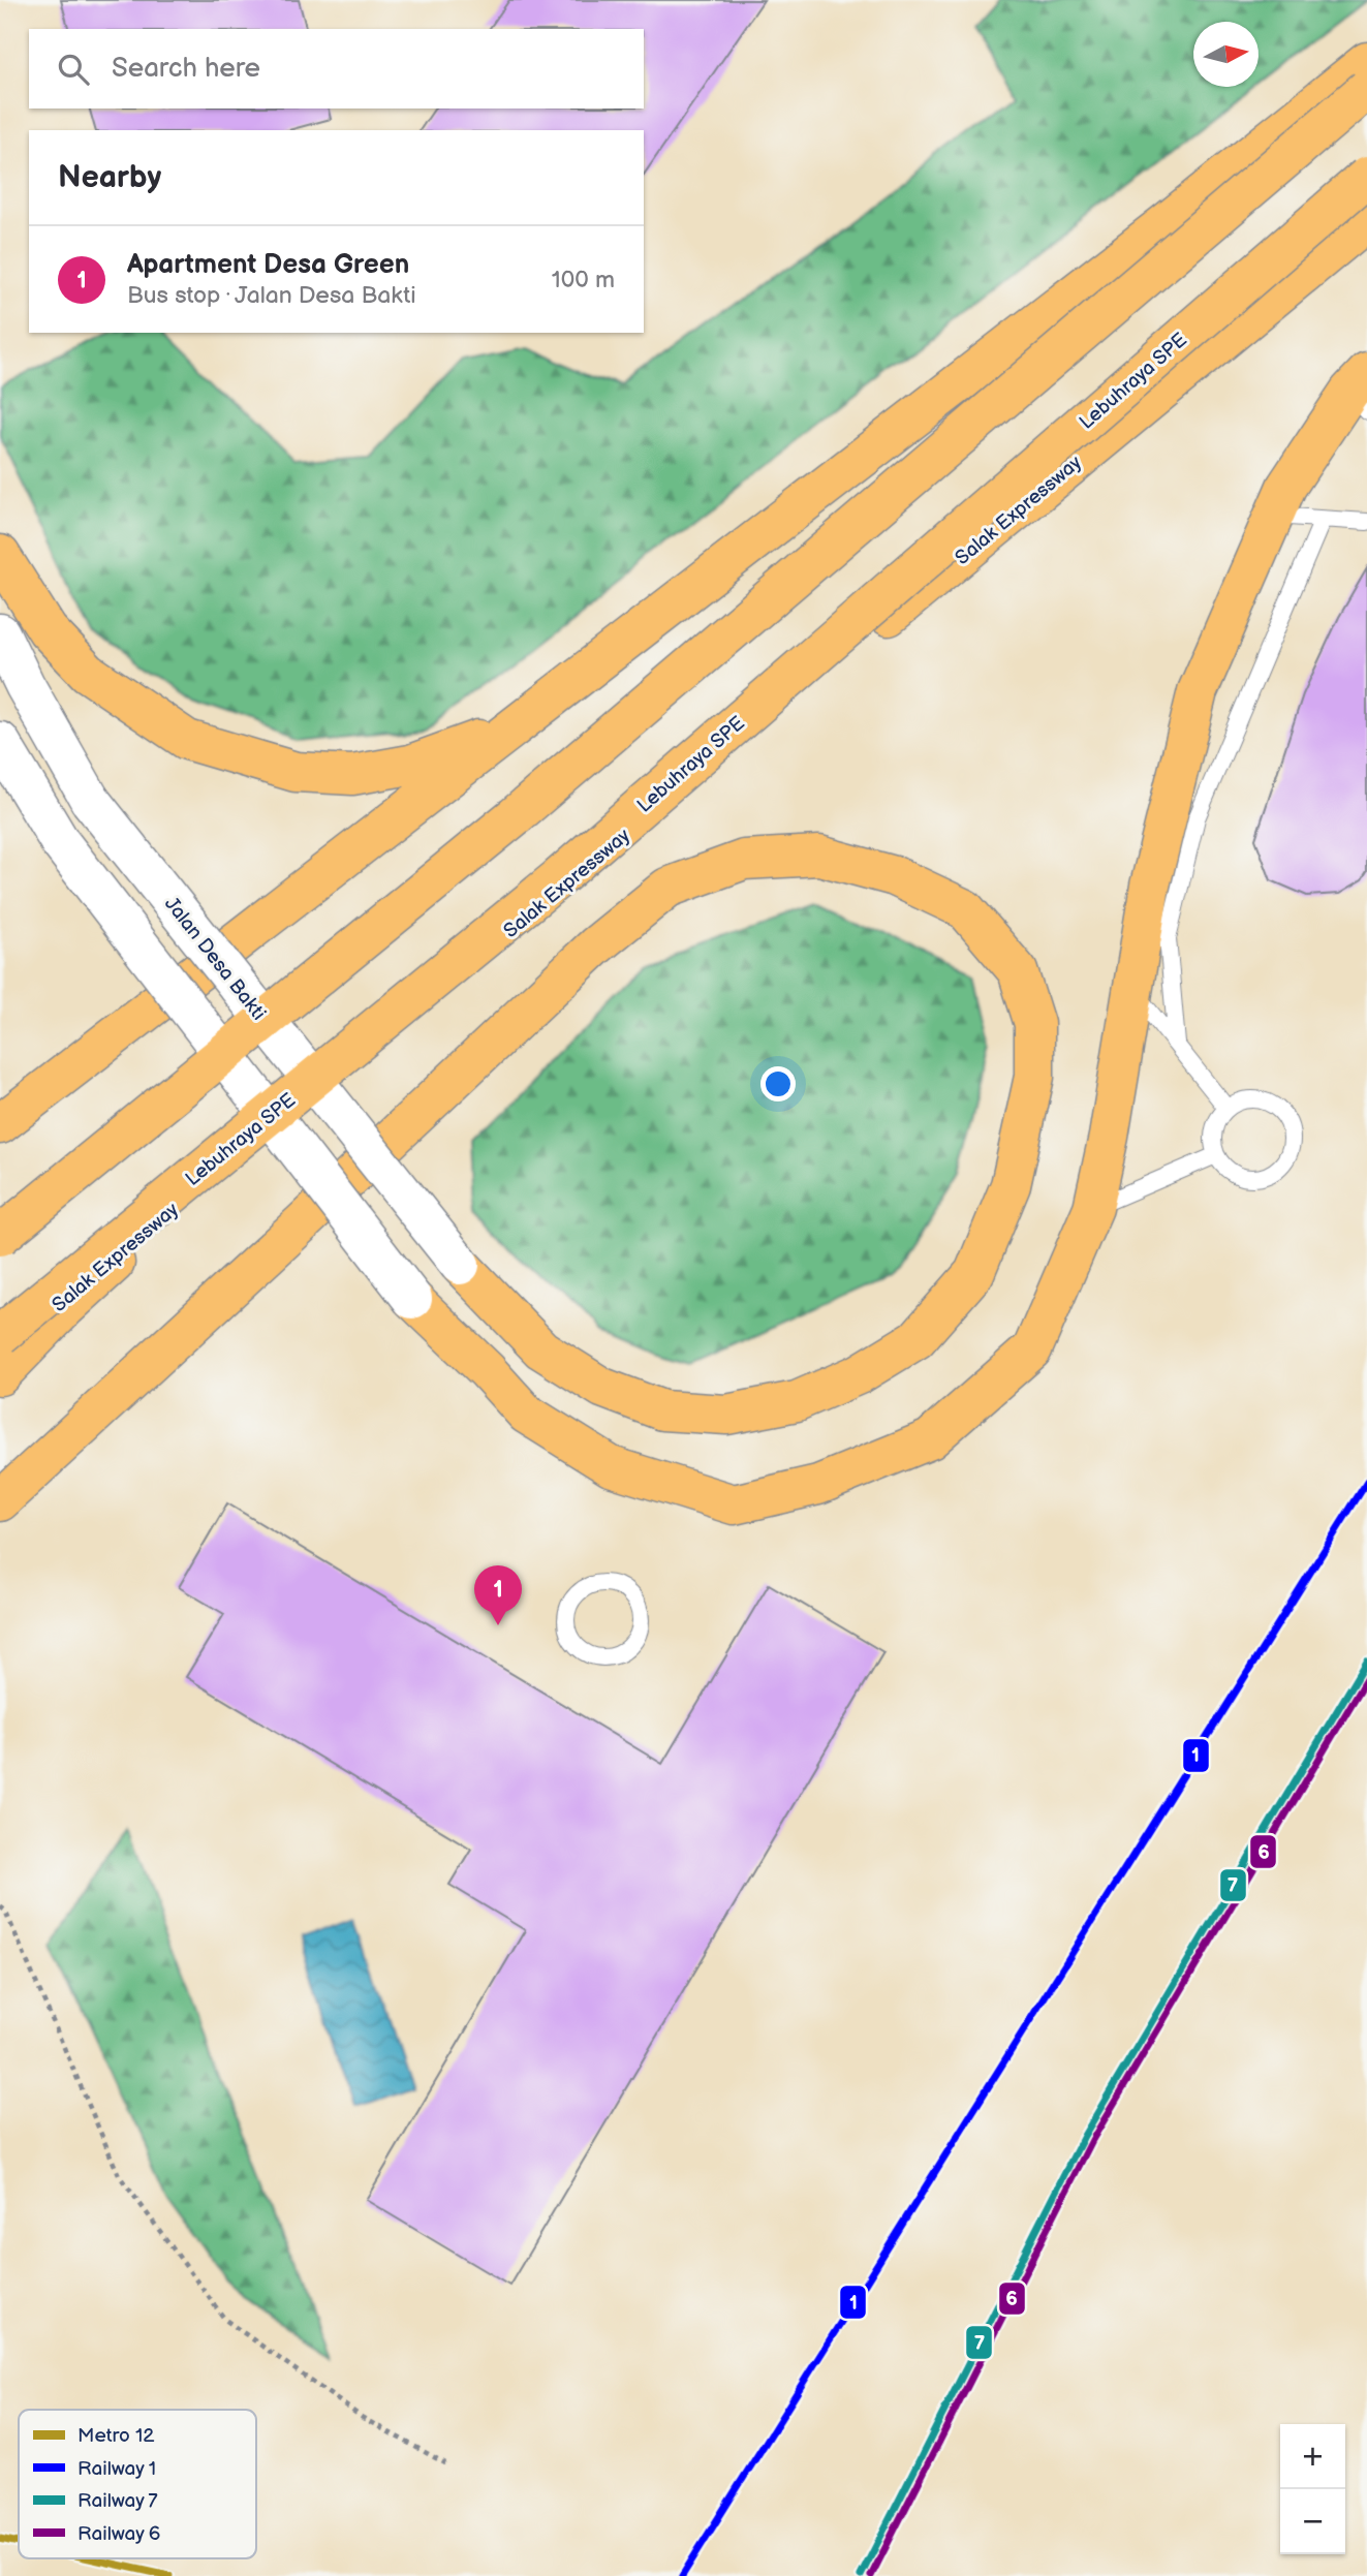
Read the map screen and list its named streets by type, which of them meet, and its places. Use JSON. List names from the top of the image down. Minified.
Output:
{"streets":{"highway":["Lebuhraya SPE","Salak Expressway"],"street":["Jalan Desa Bakti"]},"lines":["rail line 1","rail line 7","rail line 6","metro line 12"],"legend":["Metro 12","Railway 1","Railway 7","Railway 6"],"north":"right","page":{"search":"Search here","heading":"Nearby","list":[{"mark":"1","name":"Apartment Desa Green","note":"Bus stop · Jalan Desa Bakti","value":"100 m"}],"pins":"1","map_buttons":["+","−"]}}
